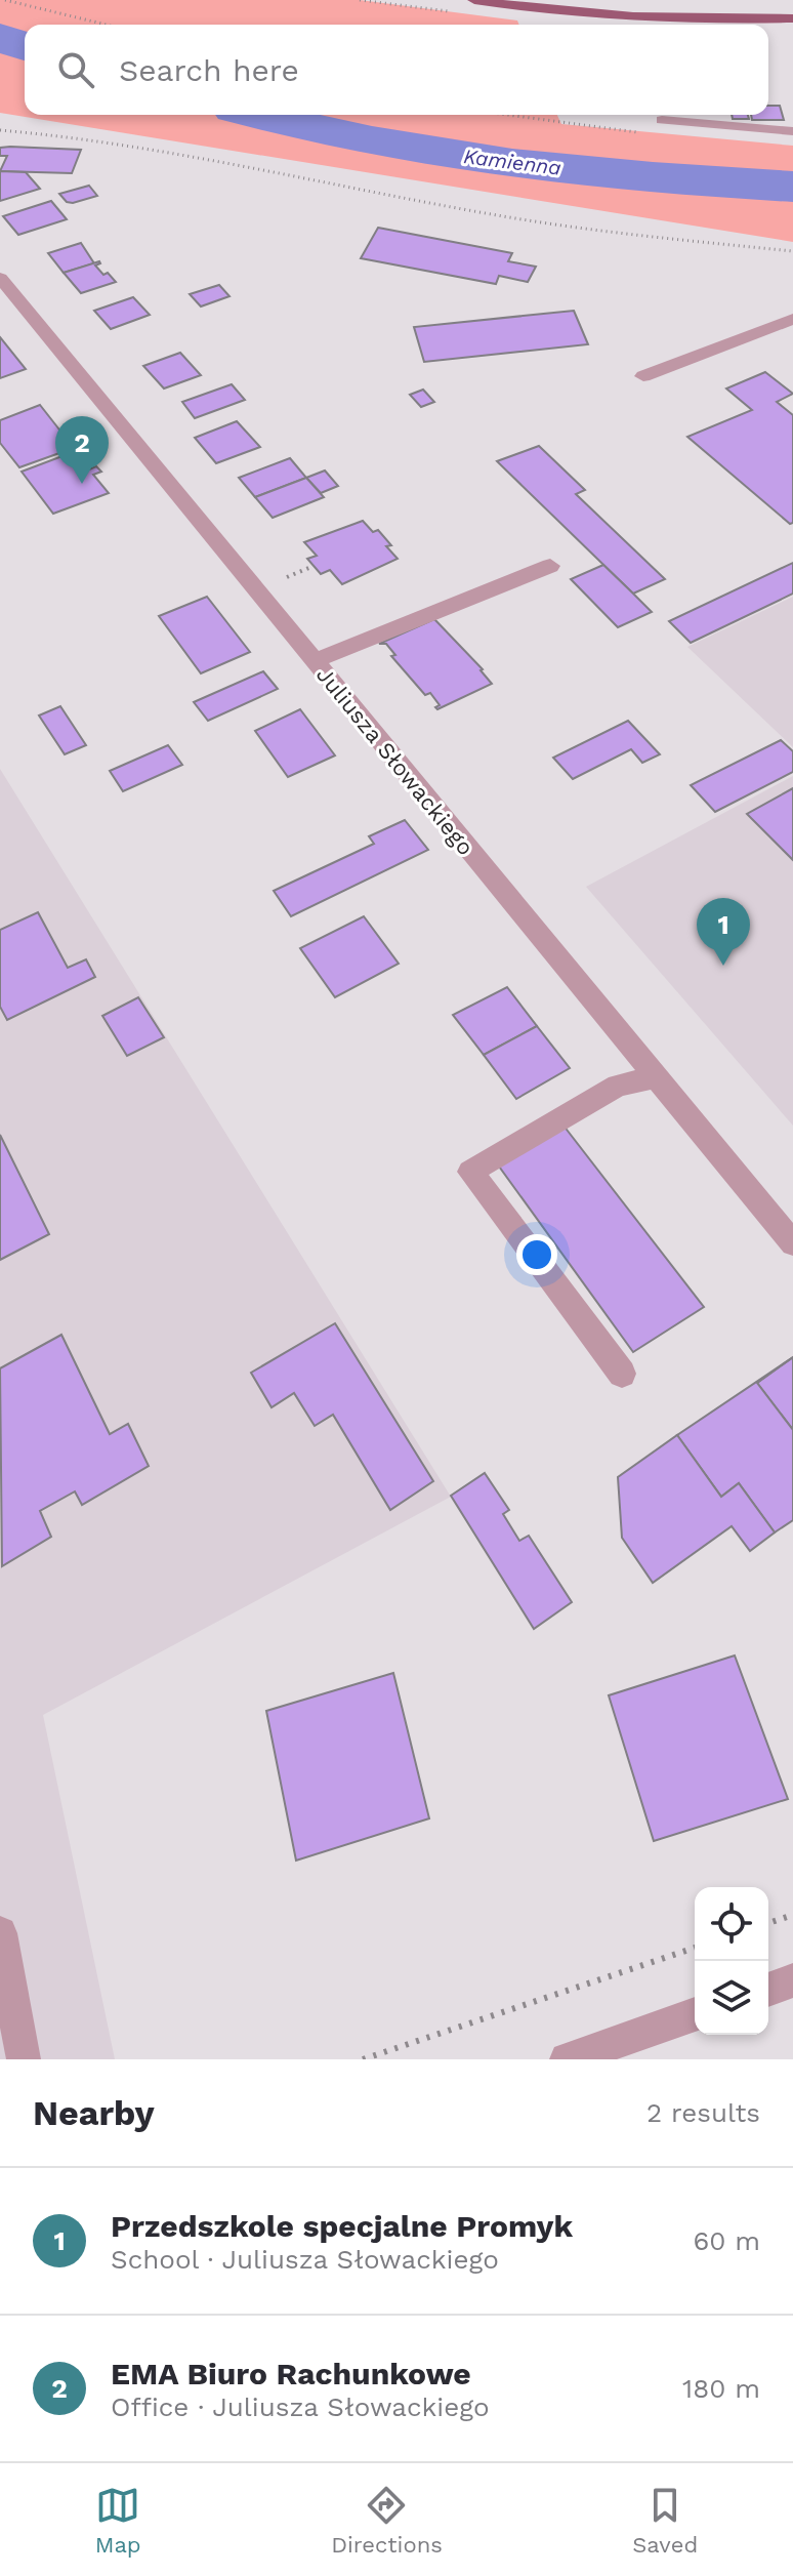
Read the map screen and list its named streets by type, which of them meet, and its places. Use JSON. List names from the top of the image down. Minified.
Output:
{"streets":{"street":["Juliusza Słowackiego"]},"water":["Kamienna"],"page":{"search":"Search here","pins":["2","1"],"heading":["Nearby","2 results"],"list":[{"mark":"1","name":"Przedszkole specjalne Promyk","note":"School · Juliusza Słowackiego","value":"60 m"},{"mark":"2","name":"EMA Biuro Rachunkowe","note":"Office · Juliusza Słowackiego","value":"180 m"}],"nav":["Map","Directions","Saved"]}}
